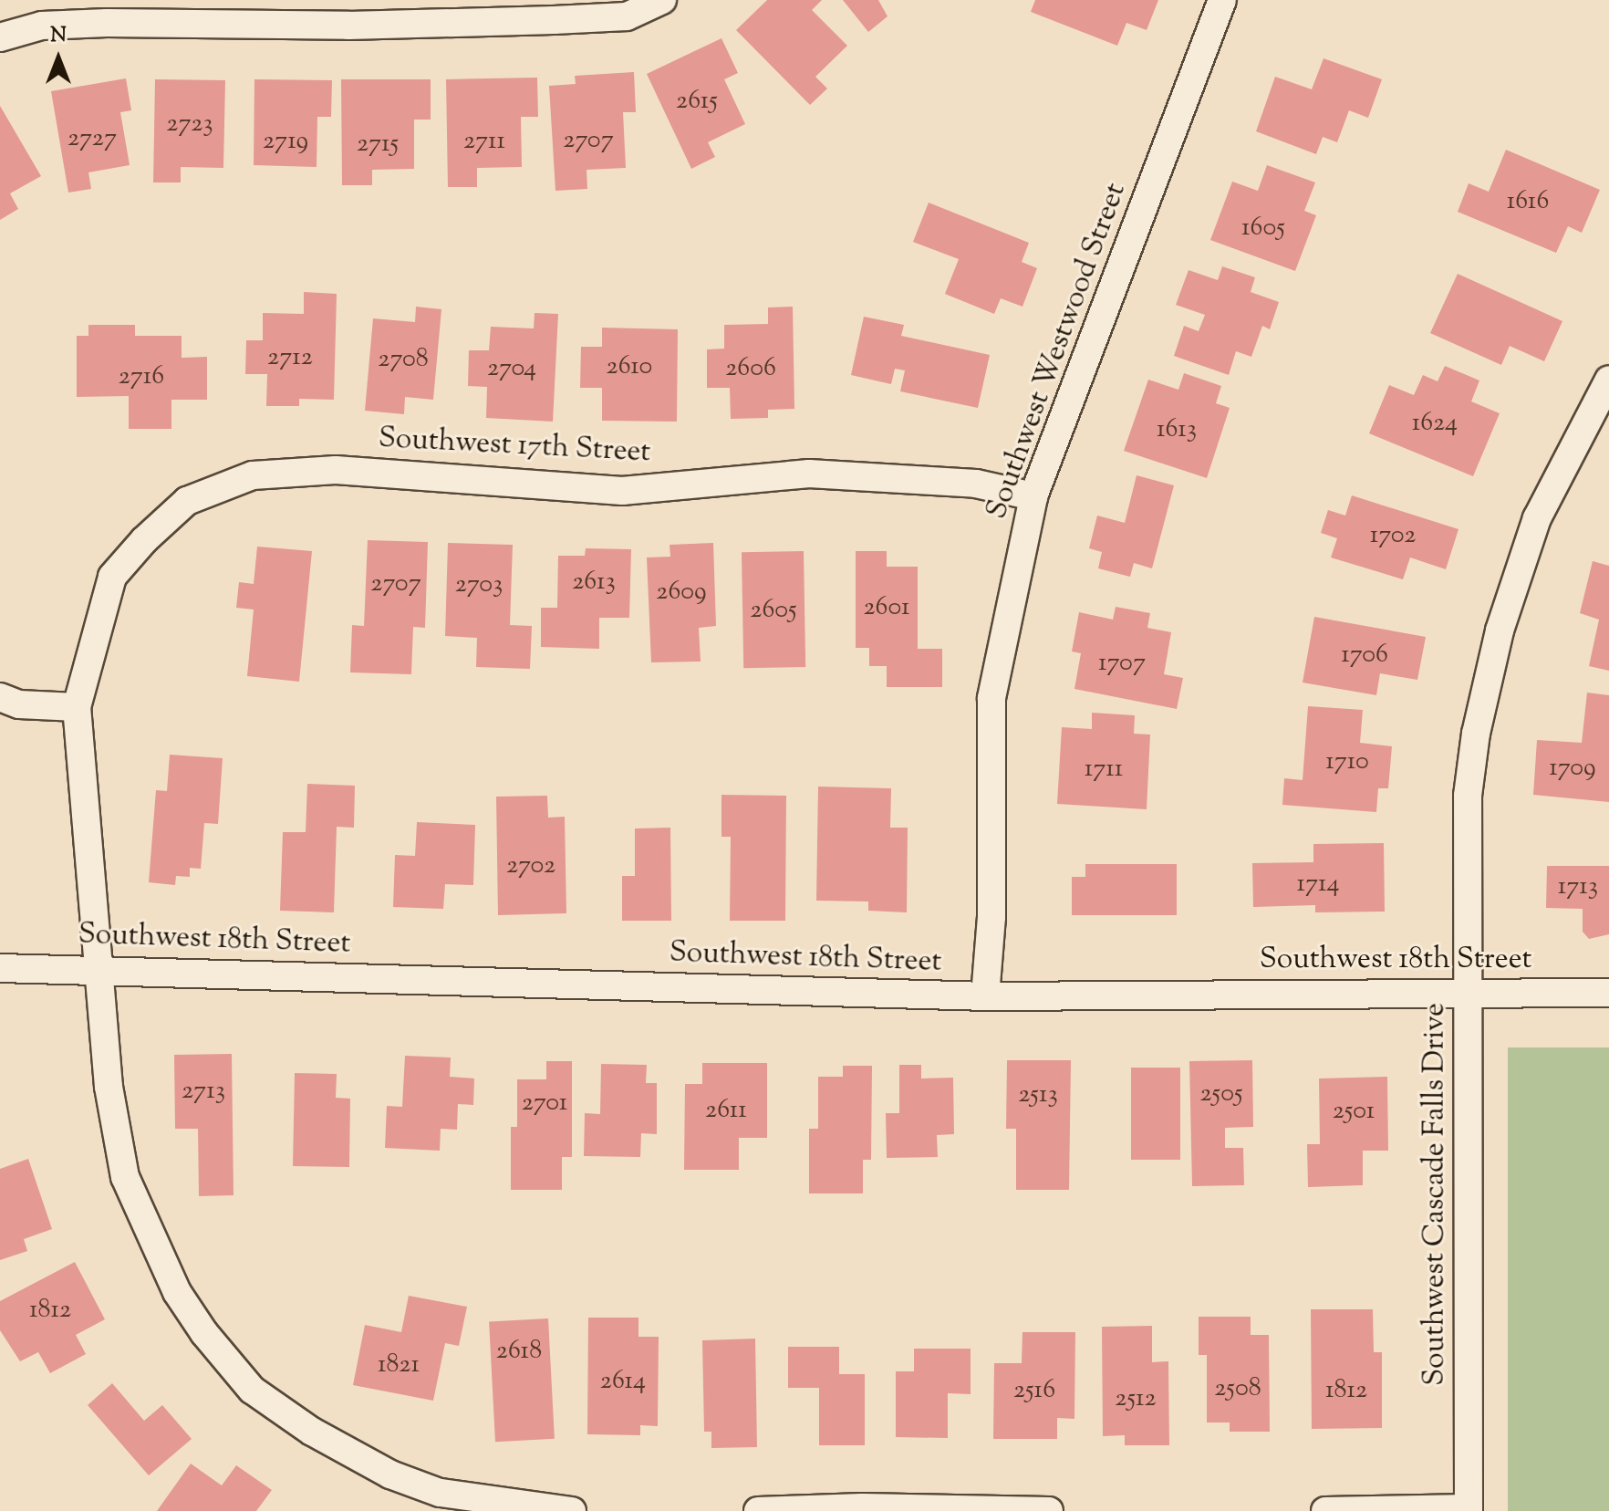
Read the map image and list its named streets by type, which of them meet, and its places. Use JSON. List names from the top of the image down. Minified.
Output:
{"streets":{"street":["Southwest Westwood Street","Southwest 17th Street","Southwest 18th Street","Southwest Cascade Falls Drive"]},"crossings":[["Southwest Westwood Street","Southwest 17th Street"],["Southwest Westwood Street","Southwest 18th Street"],["Southwest 18th Street","Southwest Cascade Falls Drive"]],"house_numbers":["2615","2723","2727","2707","2719","2711","2715","1616","1605","2712","2708","2610","2704","2606","2716","1624","1613","1702","2613","2707","2703","2609","2601","2605","1706","1707","1710","1709","1711","2702","1714","1713","2713","2505","2513","2701","2611","2501","1812","2618","1821","2614","2508","2516","1812","2512"],"north":"top"}
